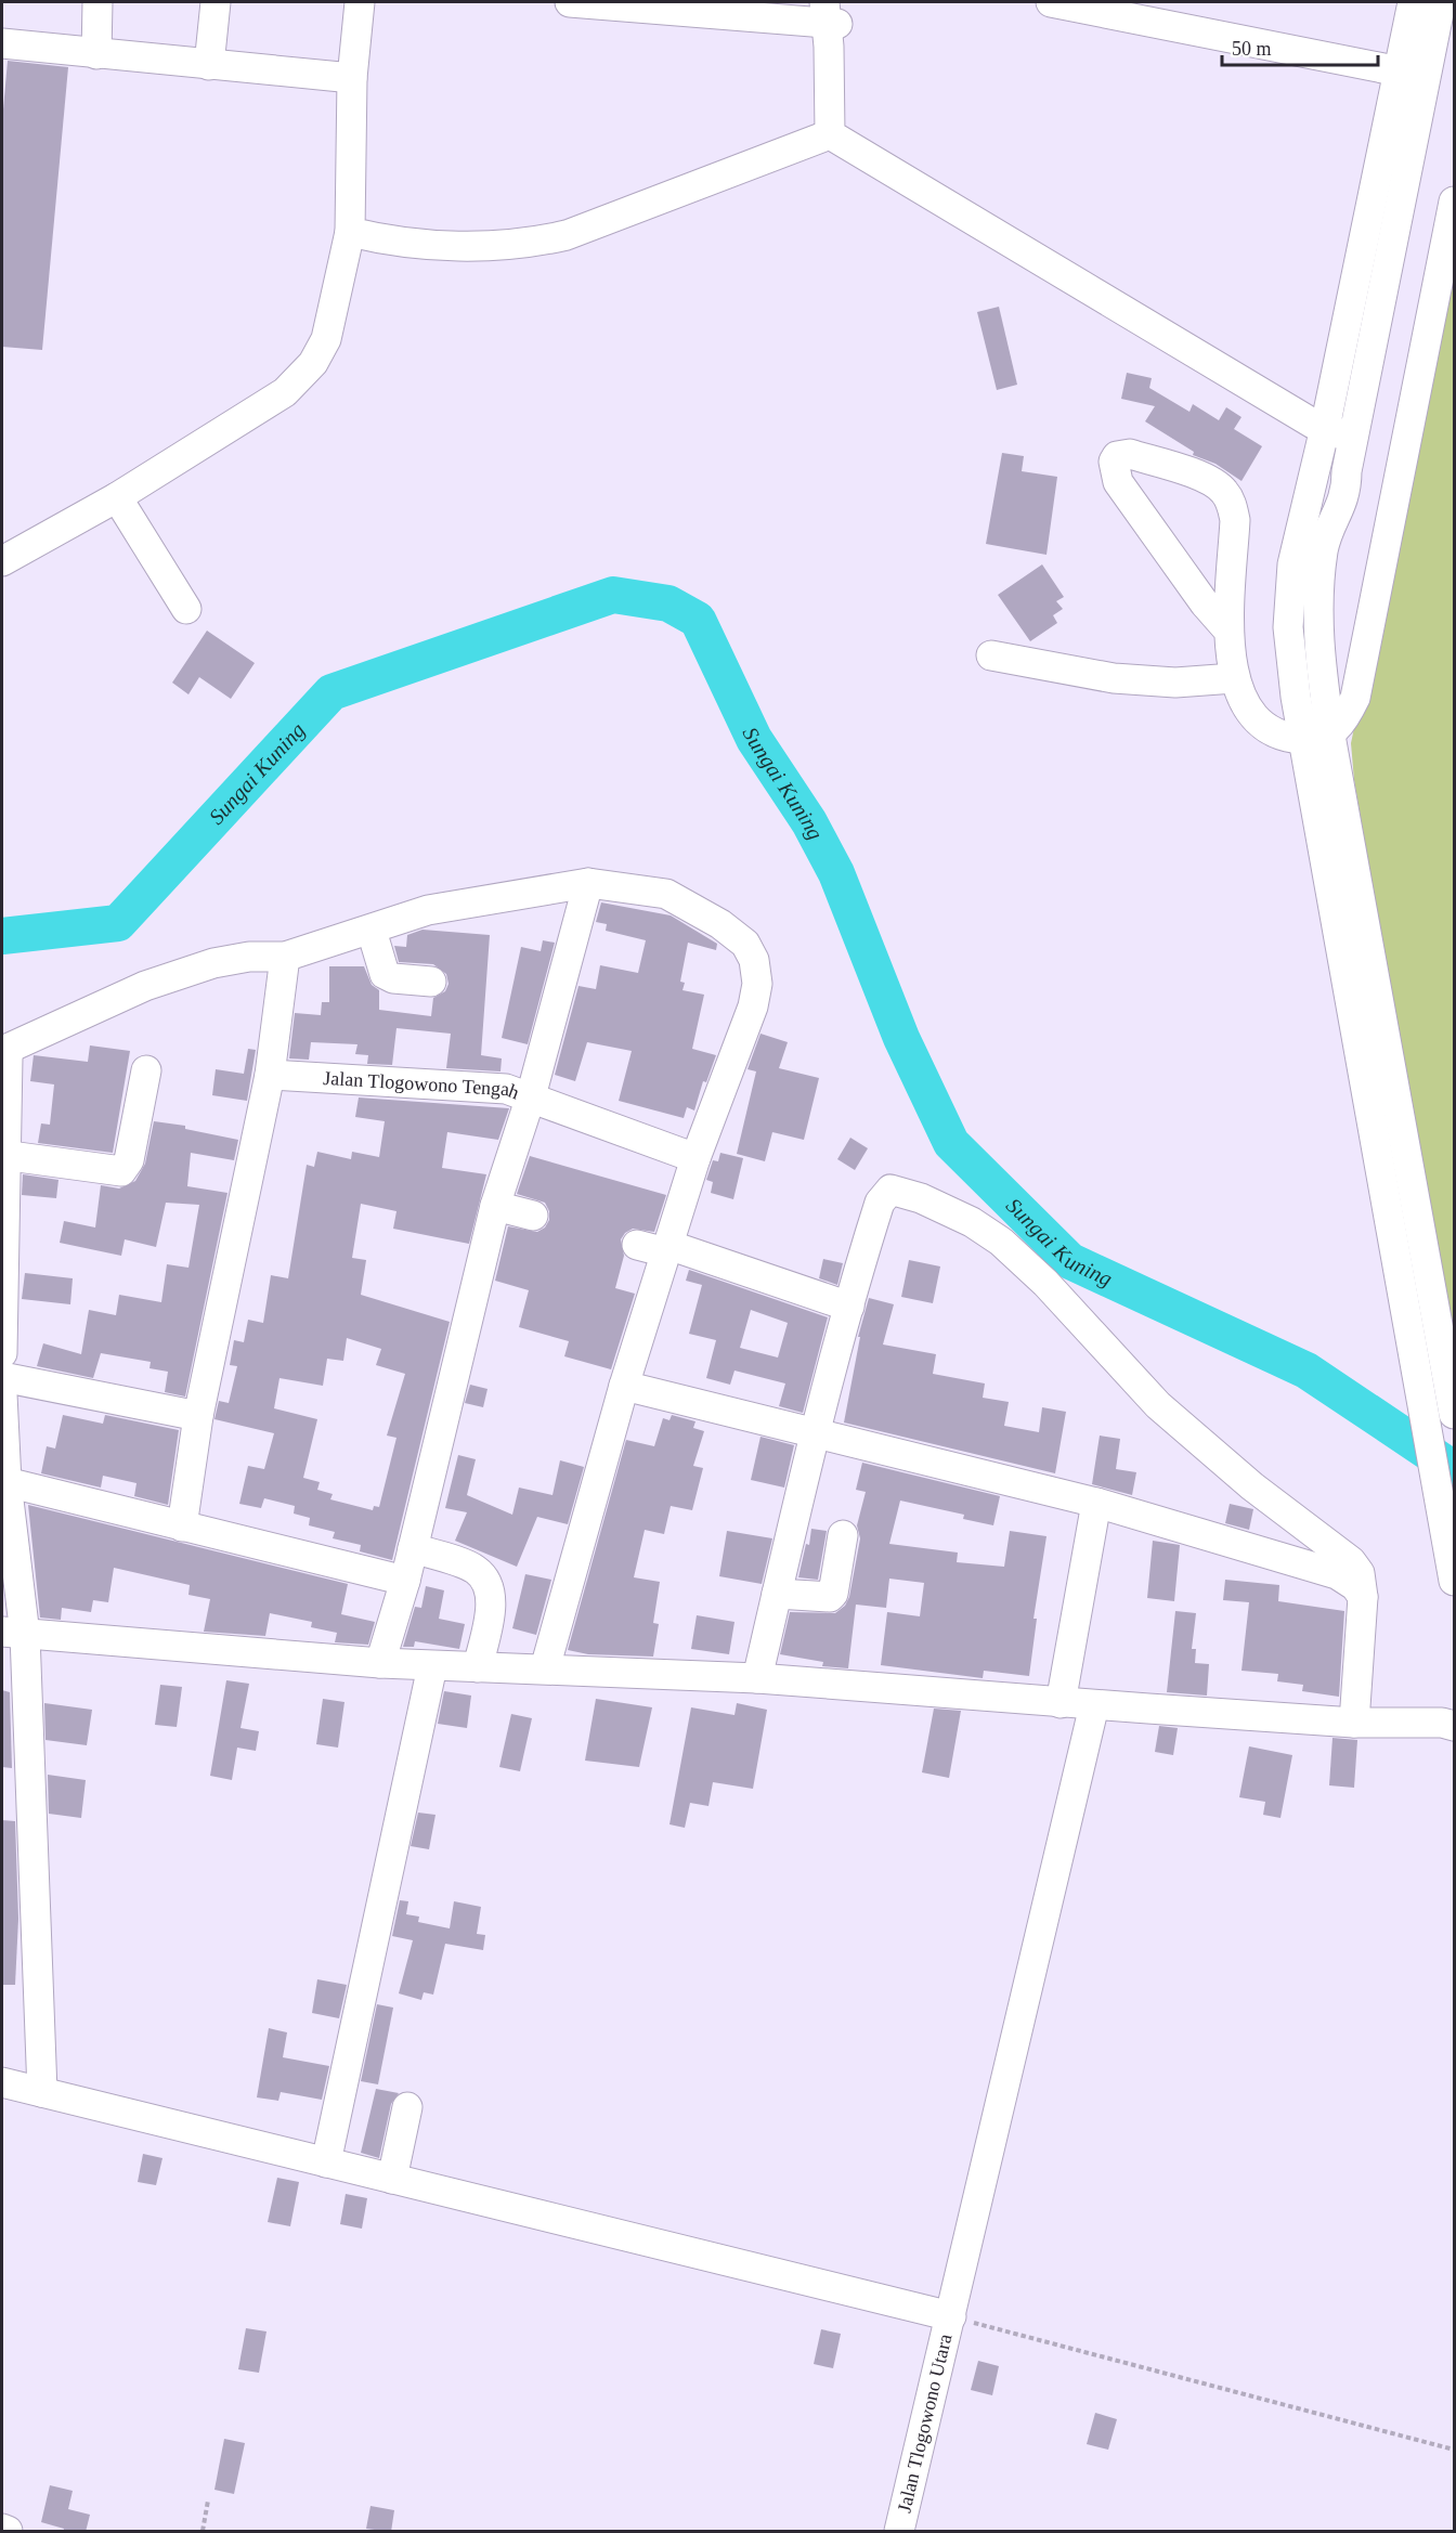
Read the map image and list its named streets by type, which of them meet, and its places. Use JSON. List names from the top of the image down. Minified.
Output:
{"streets":{"street":["Jalan Tlogowono Tengah","Jalan Tlogowono Utara"]},"water":["Sungai Kuning"],"scale_bar":"50 m"}
